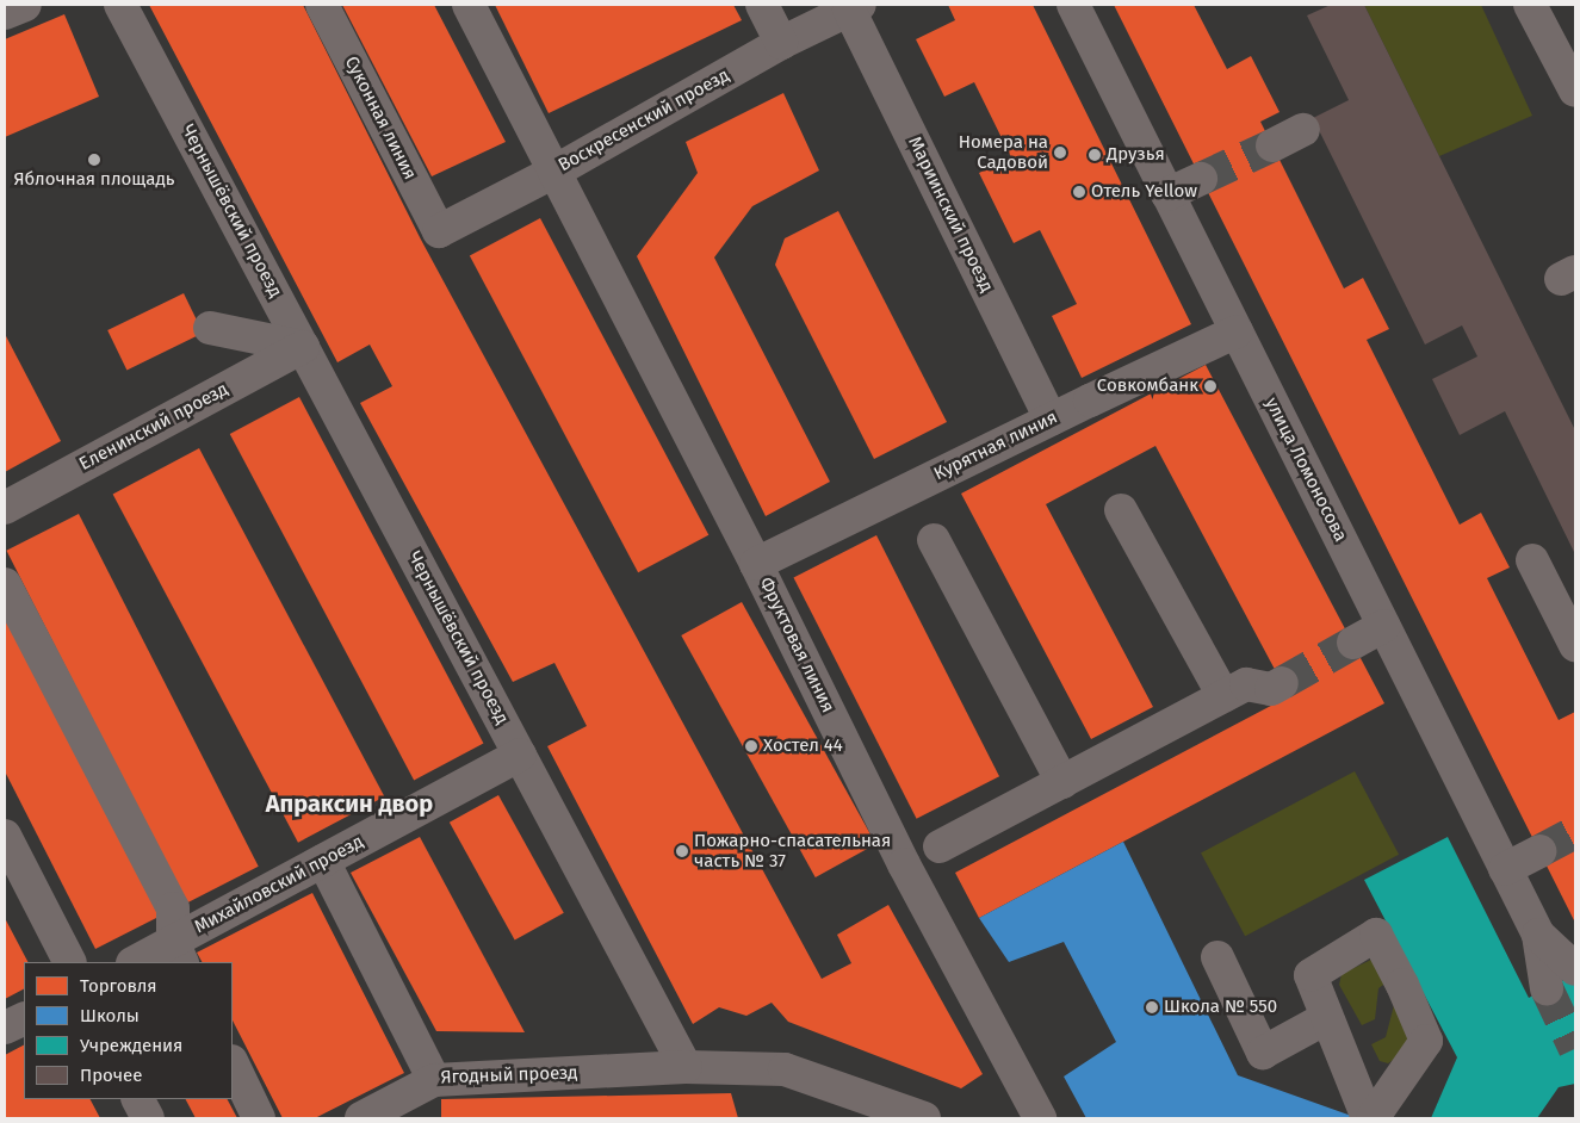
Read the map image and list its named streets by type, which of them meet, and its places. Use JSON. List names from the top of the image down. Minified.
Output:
{"streets":{"street":["Суконная линия","Воскресенский проезд","Чернышёвский проезд","Мариинский проезд","Еленинский проезд","Курятная линия","улица Ломоносова","Фруктовая линия","Михайловский проезд","Ягодный проезд"]},"crossings":[["Суконная линия","Воскресенский проезд"],["Воскресенский проезд","Мариинский проезд"],["Воскресенский проезд","Фруктовая линия"],["Чернышёвский проезд","Еленинский проезд"],["Чернышёвский проезд","Михайловский проезд"],["Чернышёвский проезд","Ягодный проезд"],["Мариинский проезд","Курятная линия"],["Курятная линия","улица Ломоносова"],["Курятная линия","Фруктовая линия"],["Михайловский проезд","Ягодный проезд"]],"districts":["Апраксин двор"],"places":["Номера на Садовой","Друзья","Яблочная площадь","Отель Yellow","Совкомбанк","Хостел 44","Пожарно-спасательная часть № 37","Школа № 550"],"legend":["Торговля","Школы","Учреждения","Прочее"]}
